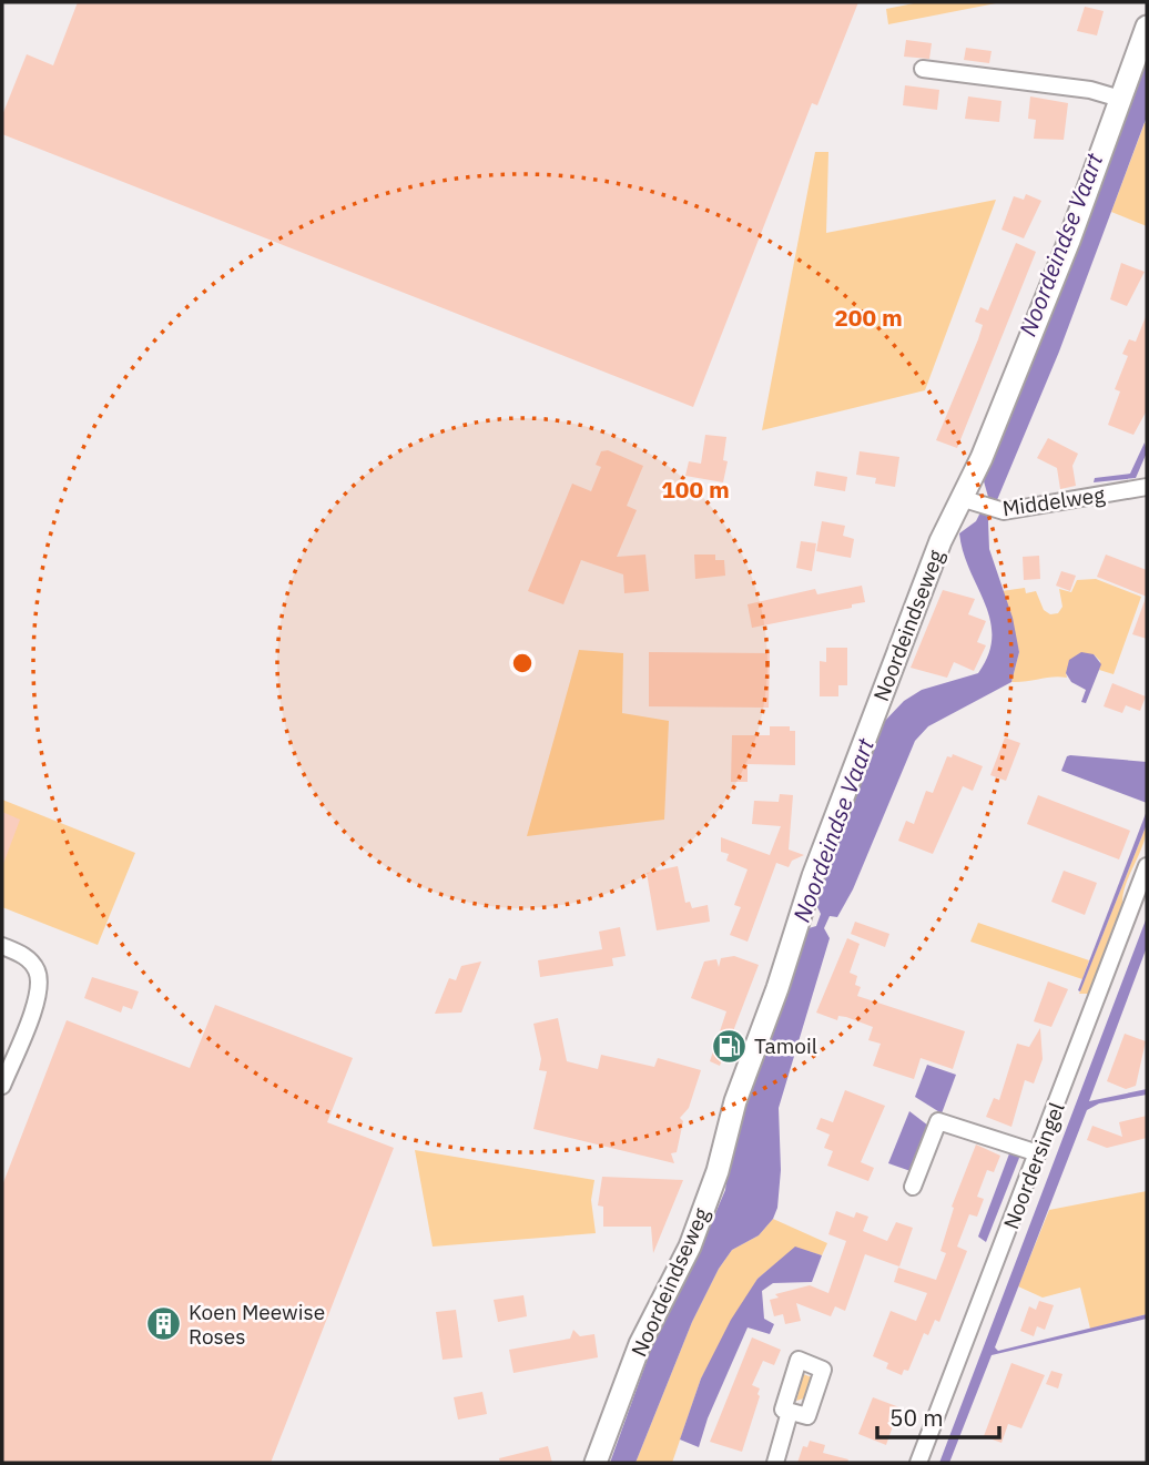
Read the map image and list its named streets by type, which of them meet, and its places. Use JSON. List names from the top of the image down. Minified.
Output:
{"streets":{"street":["Middelweg","Noordeindseweg","Noordersingel"]},"crossings":[["Middelweg","Noordeindseweg"]],"water":["Noordeindse Vaart"],"places":{"fuel station":["Tamoil"],"building":["Koen Meewise Roses"]},"scale_bar":"50 m","rings":["200 m","100 m"]}
